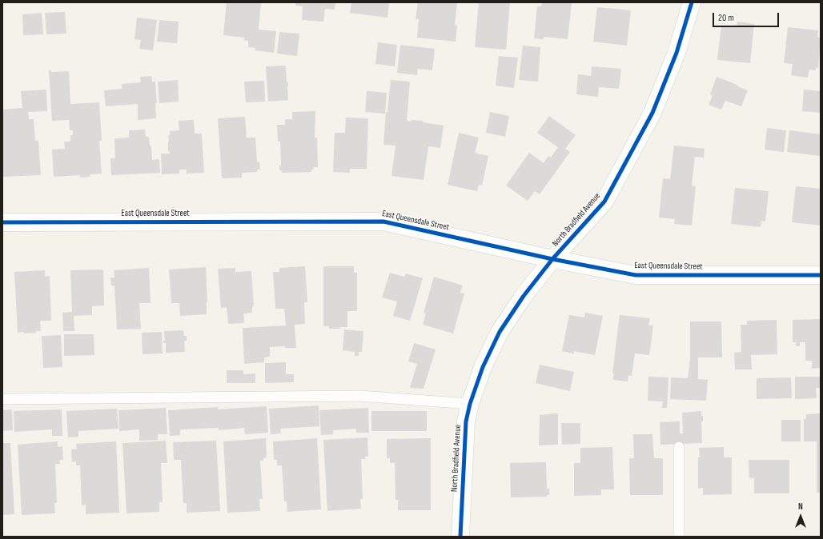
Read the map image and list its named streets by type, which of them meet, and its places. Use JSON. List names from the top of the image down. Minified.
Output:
{"streets":{"street":["East Queensdale Street","North Bradfield Avenue"]},"crossings":[["East Queensdale Street","North Bradfield Avenue"]],"scale_bar":"20 m","north":"top"}
